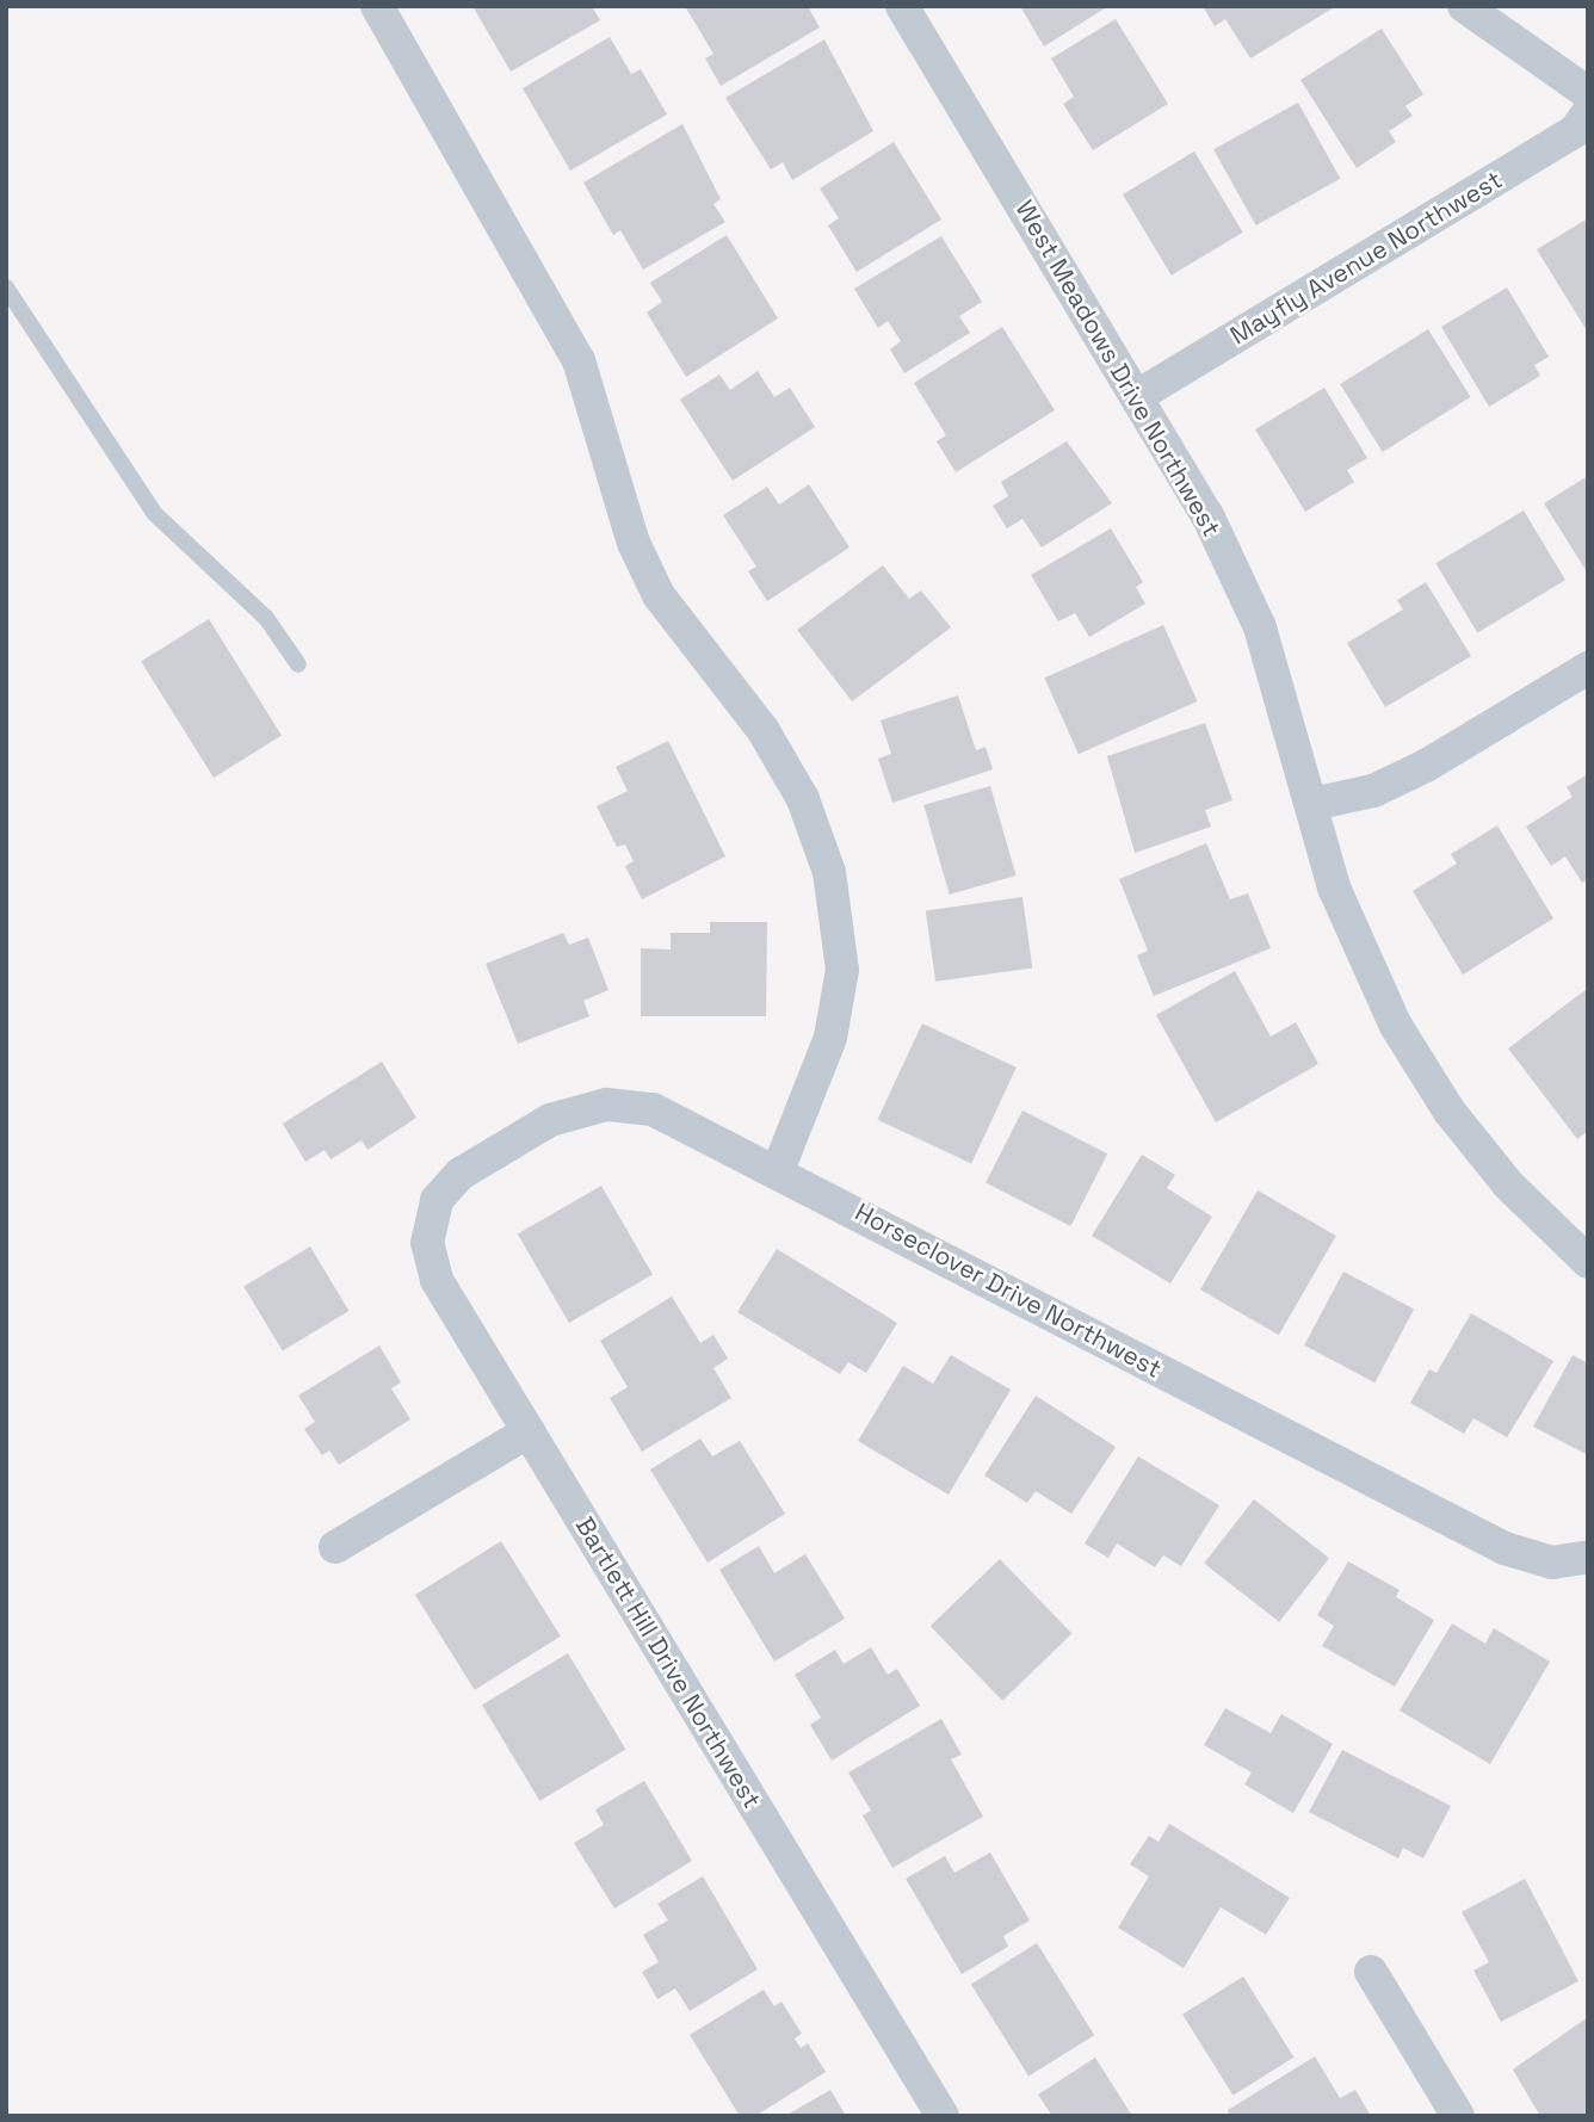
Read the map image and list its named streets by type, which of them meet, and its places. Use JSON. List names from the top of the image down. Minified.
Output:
{"streets":{"street":["Mayfly Avenue Northwest","West Meadows Drive Northwest","Horseclover Drive Northwest","Bartlett Hill Drive Northwest"]},"crossings":[["Mayfly Avenue Northwest","West Meadows Drive Northwest"],["Horseclover Drive Northwest","Bartlett Hill Drive Northwest"]]}
